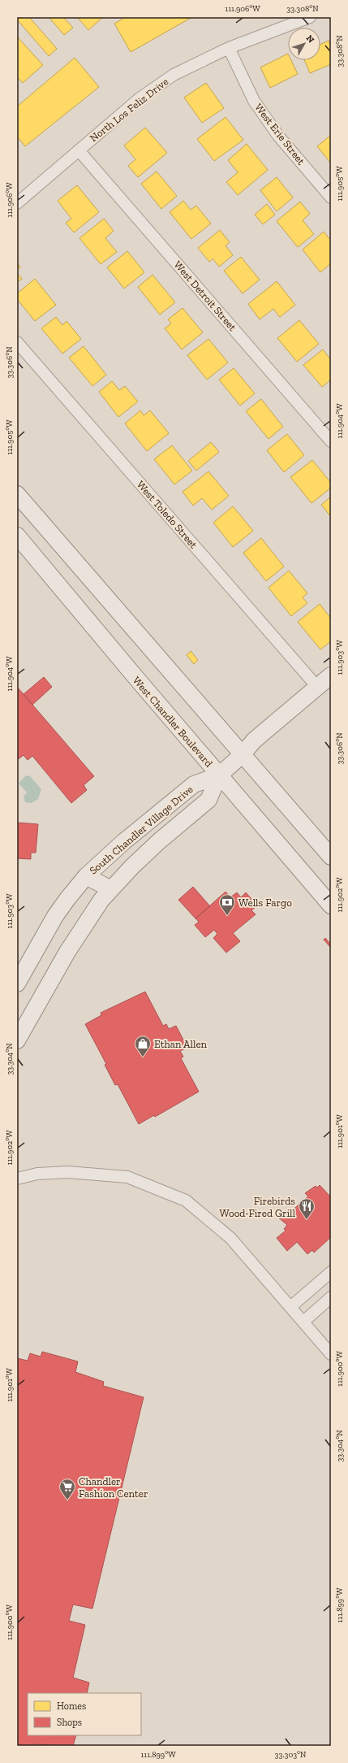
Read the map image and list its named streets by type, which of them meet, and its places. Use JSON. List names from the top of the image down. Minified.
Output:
{"streets":{"main road":["West Chandler Boulevard","South Chandler Village Drive"],"street":["North Los Feliz Drive","West Erie Street","West Detroit Street","West Toledo Street"]},"crossings":[["North Los Feliz Drive","West Erie Street"],["North Los Feliz Drive","West Detroit Street"],["West Chandler Boulevard","South Chandler Village Drive"]],"places":{"bank":["Wells Fargo"],"shop":["Ethan Allen"],"restaurant":["Firebirds Wood-Fired Grill"],"supermarket":["Chandler Fashion Center"]},"legend":["Homes","Shops"],"north":"top right","coordinates":["111.906°W","33.308°N","111.905°W","33.306°N","111.904°W","111.903°W","111.902°W","33.304°N","111.901°W","111.900°W","111.899°W","33.303°N"]}
